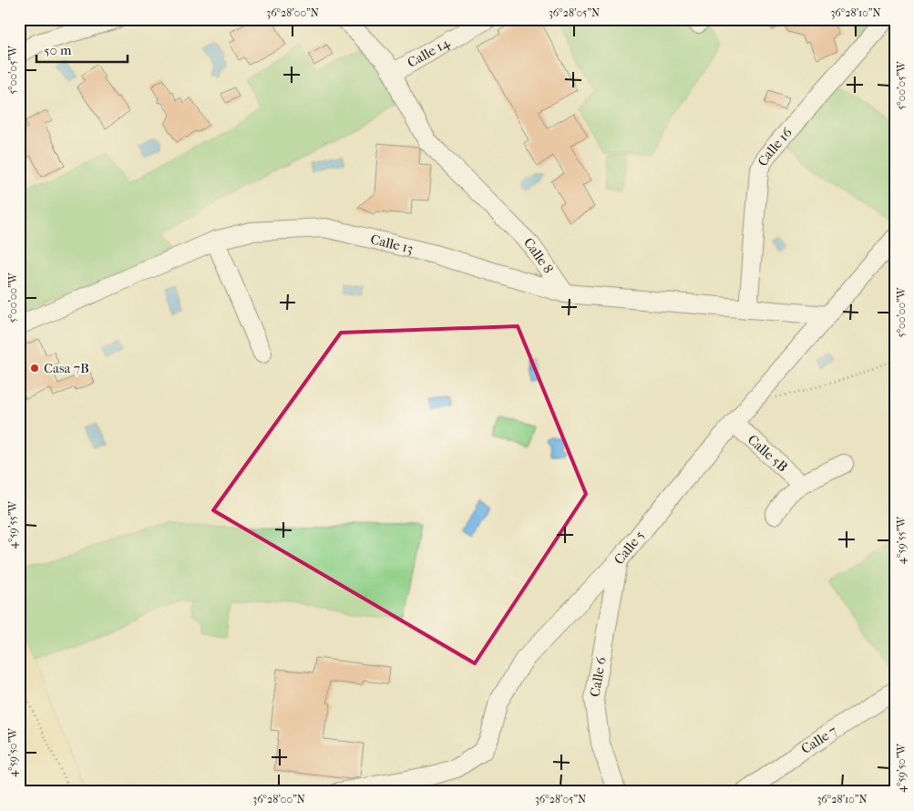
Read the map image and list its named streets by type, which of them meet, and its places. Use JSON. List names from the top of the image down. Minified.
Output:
{"streets":{"street":["Calle 14","Calle 16","Calle 13","Calle 8","Calle 5B","Calle 5","Calle 6","Calle 7"]},"crossings":[["Calle 14","Calle 8"],["Calle 13","Calle 8"],["Calle 5B","Calle 5"],["Calle 5","Calle 6"]],"places":["Casa 7B"],"scale_bar":"50 m","coordinates":["36°28'00\"N","36°28'05\"N","36°28'10\"N","5°00'05\"W","5°00'00\"W","4°59'55\"W","4°59'50\"W"]}
